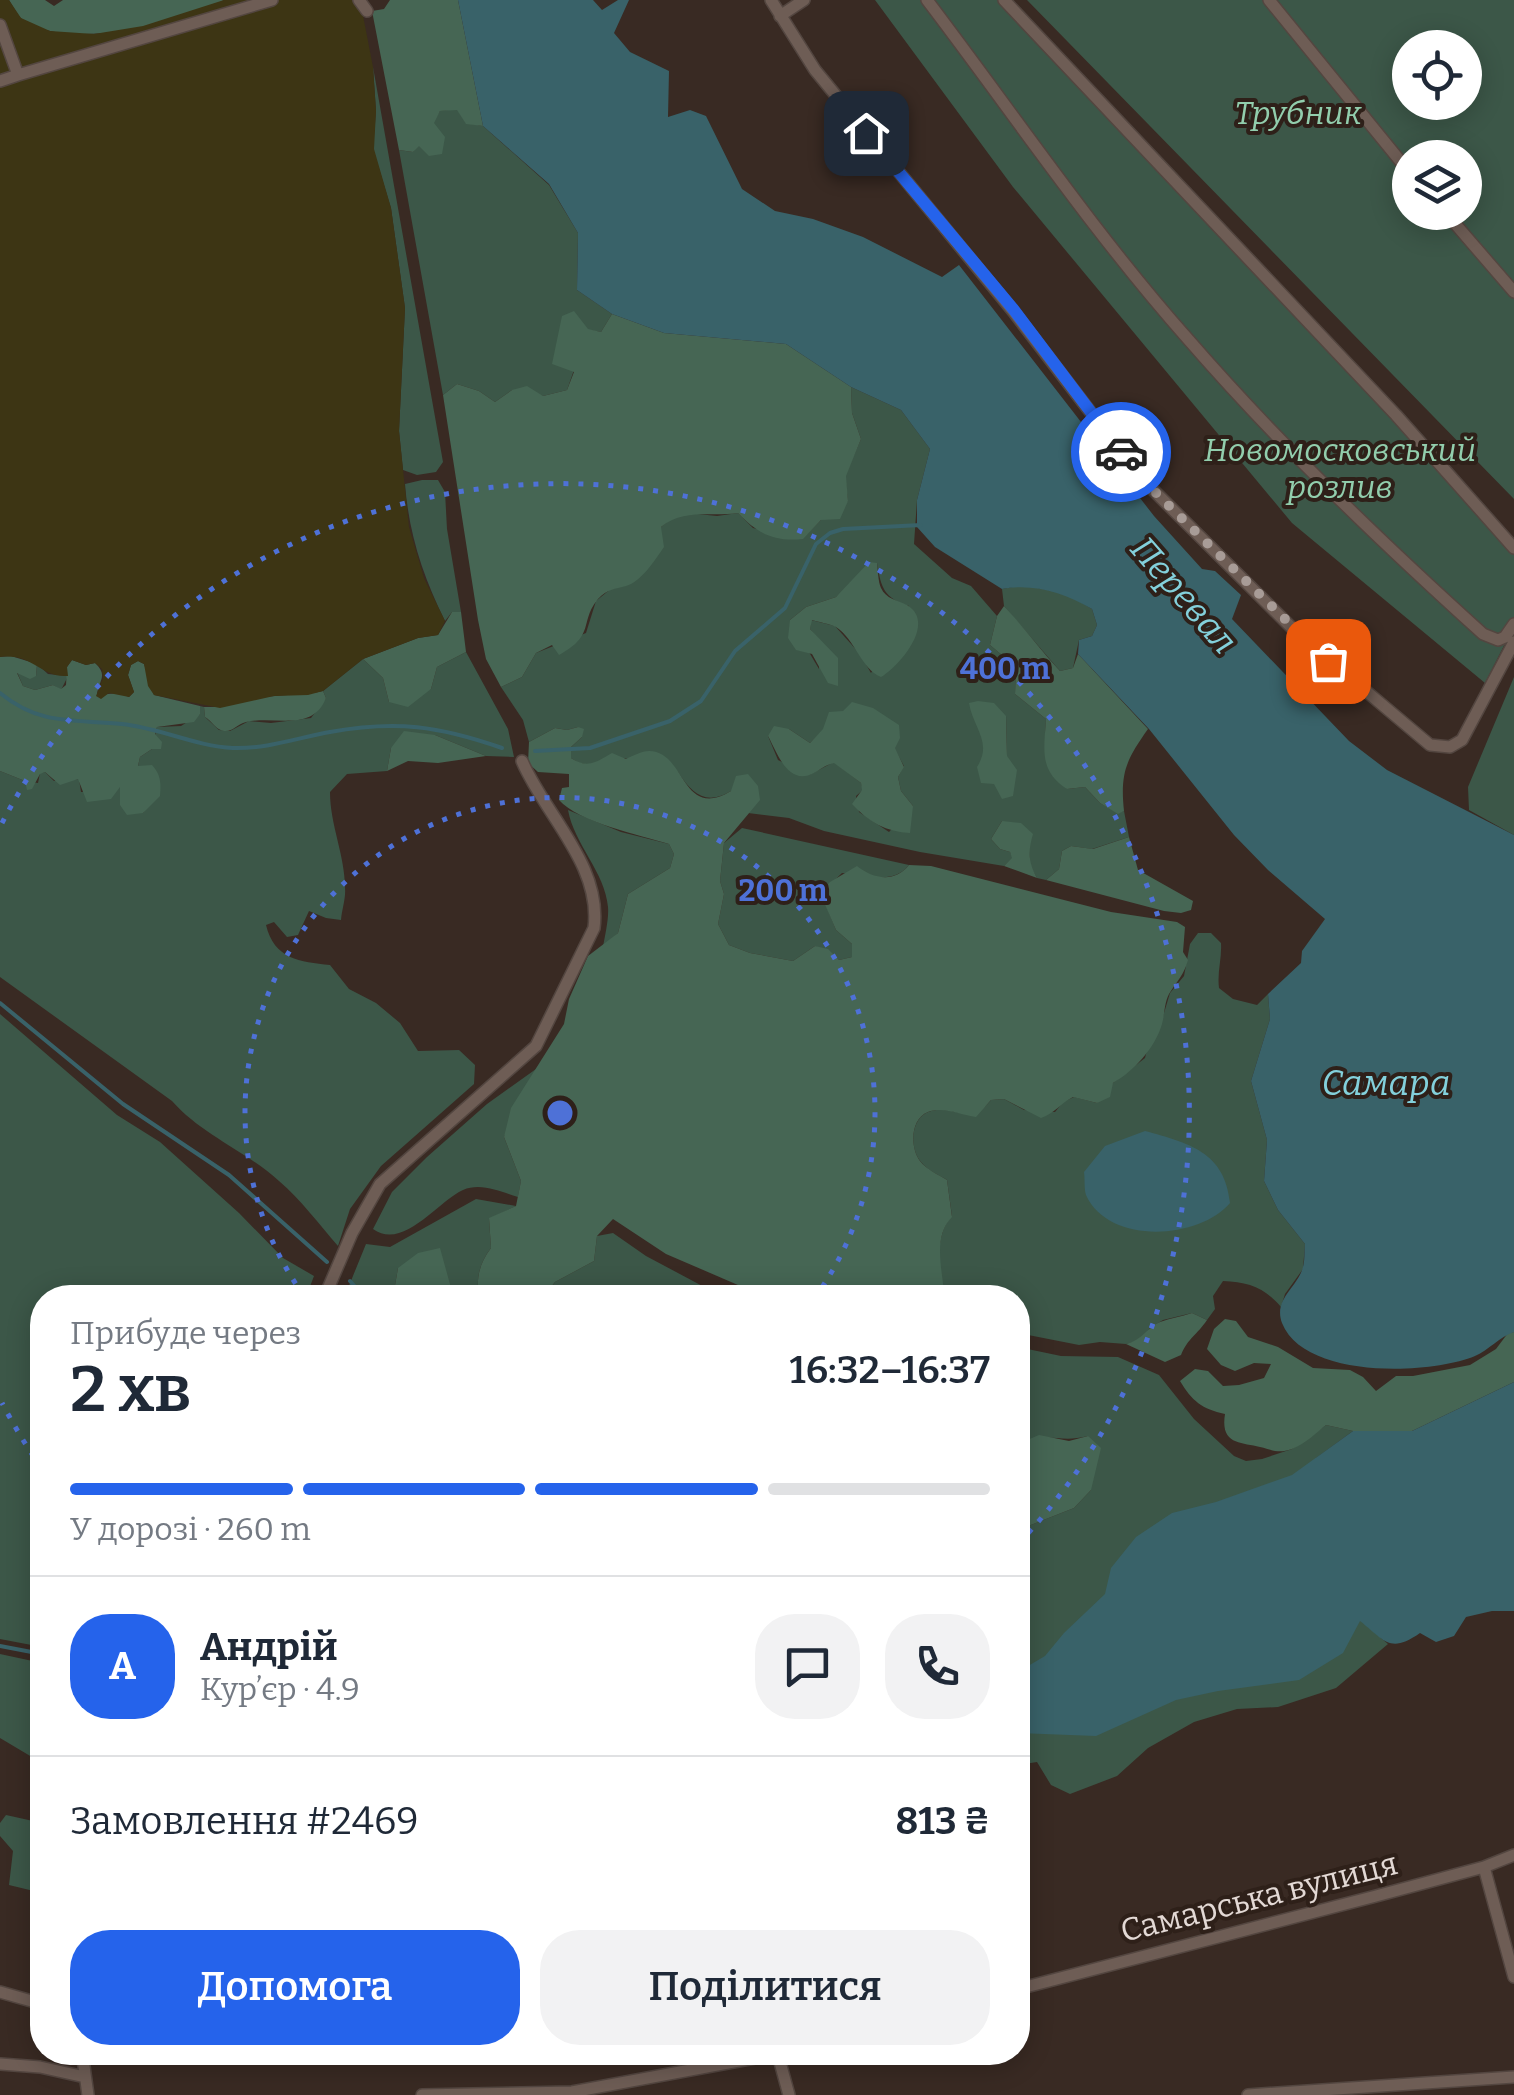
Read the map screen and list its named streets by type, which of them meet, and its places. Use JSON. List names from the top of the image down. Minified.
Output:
{"streets":{"street":["Самарська вулиця"]},"water":["Перевал","Самара"],"parks":["Трубник","Новомосковський розлив"],"page":{"heading":["2 хв","Прибуде через","16:32–16:37"],"panel":["Андрій","Кур’єр · 4.9","Замовлення #2469","813 ₴"],"bar":"У дорозі · 260 m","round":"А","buttons":["Допомога","Поділитися"]},"rings":["400 m","200 m"]}
